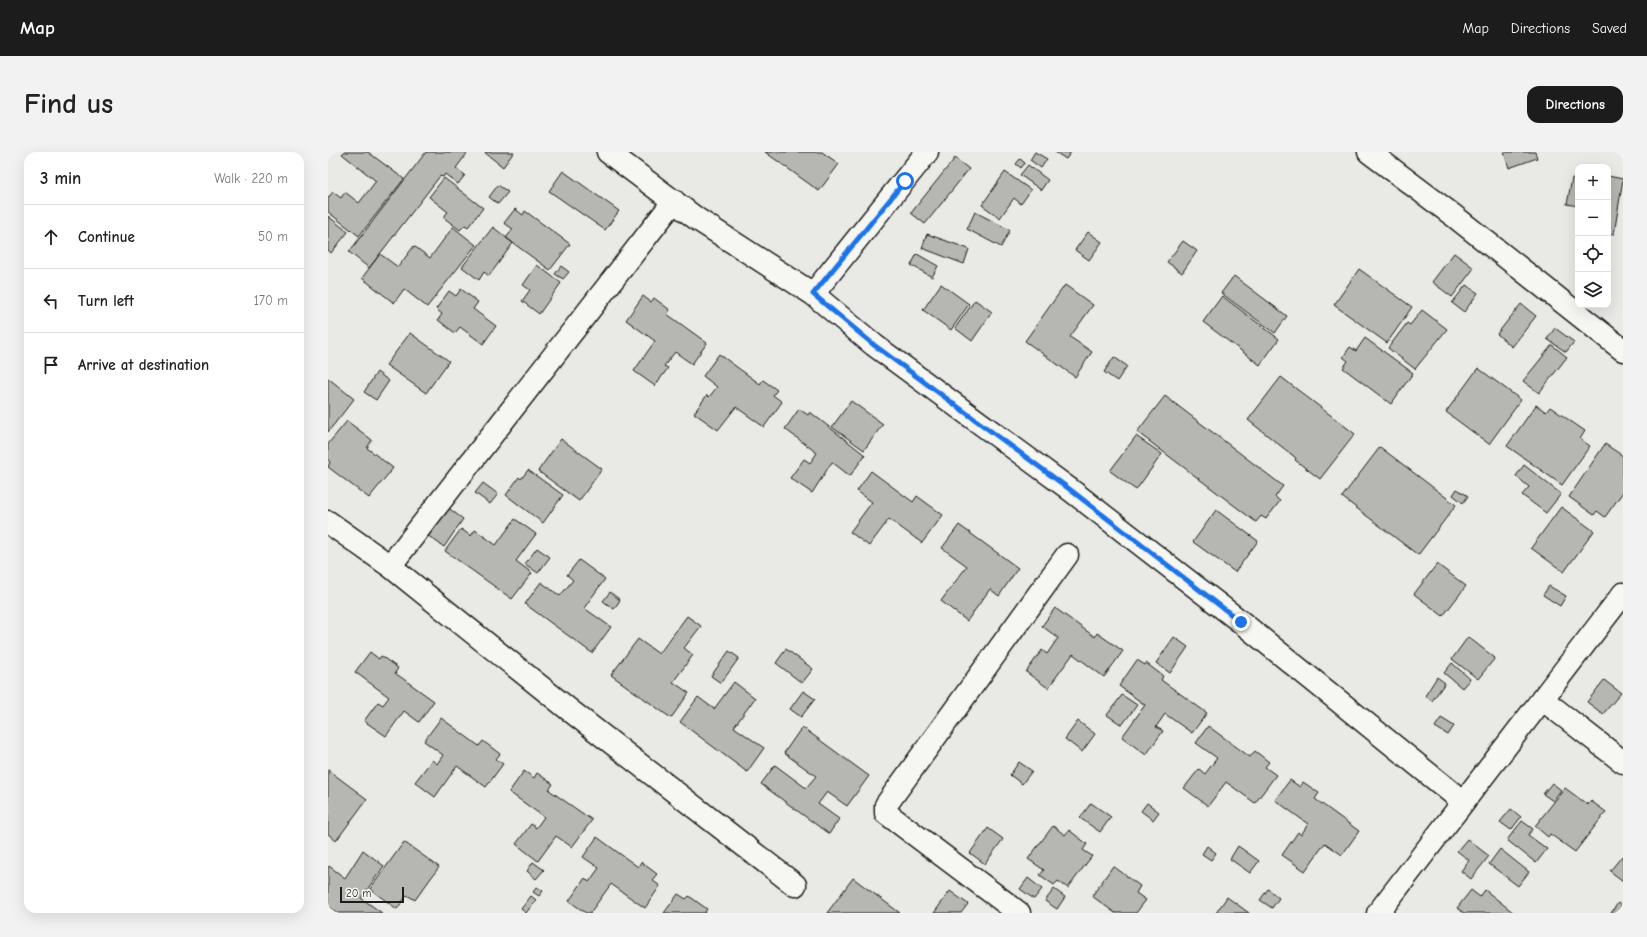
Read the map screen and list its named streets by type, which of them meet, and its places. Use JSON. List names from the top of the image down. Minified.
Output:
{"scale_bar":"20 m","page":{"header":"Map","nav":["Map","Directions","Saved"],"buttons":"Directions","title":"Find us","heading":["3 min","Walk · 220 m"],"map_buttons":["+","−"],"list":[["Continue","50 m"],["Turn left","170 m"],"Arrive at destination"],"scale":"20 m"}}
